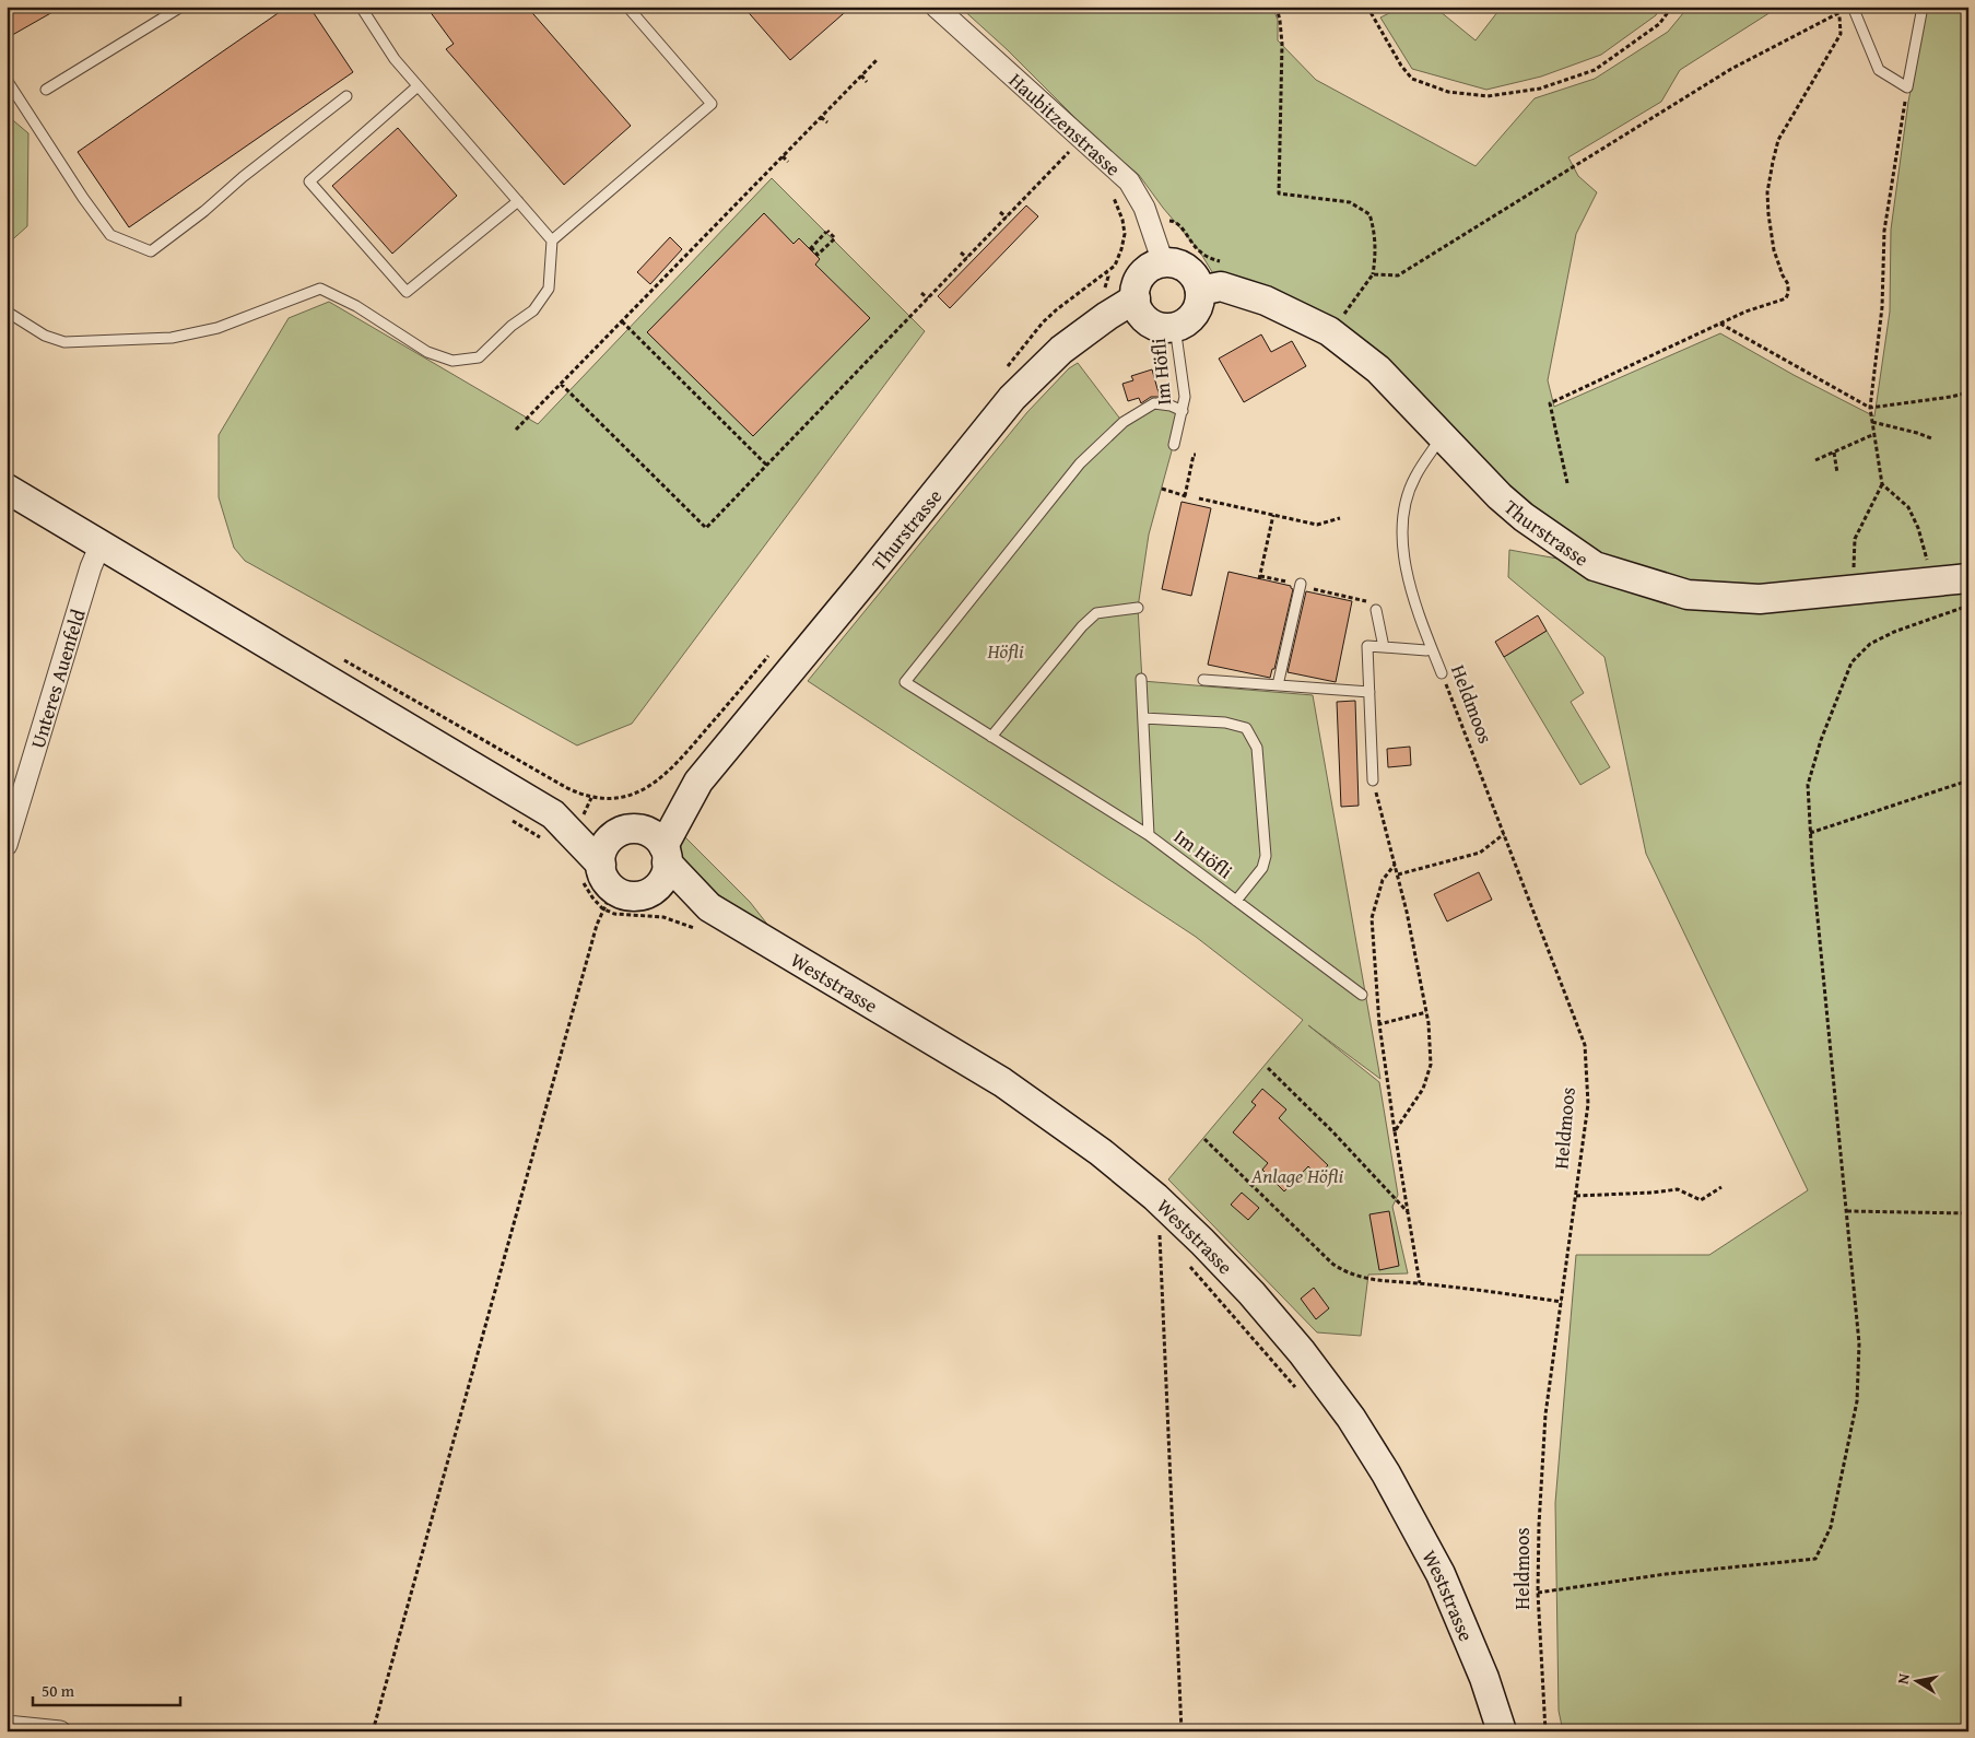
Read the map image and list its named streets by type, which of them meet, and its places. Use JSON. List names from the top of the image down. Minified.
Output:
{"streets":{"main road":["Thurstrasse","Weststrasse"],"street":["Haubitzenstrasse","Unteres Auenfeld"],"lane":["Im Höfli","Heldmoos"]},"crossings":[["Haubitzenstrasse","Im Höfli"],["Haubitzenstrasse","Thurstrasse"],["Im Höfli","Thurstrasse"],["Thurstrasse","Heldmoos"],["Thurstrasse","Weststrasse"]],"parks":["Höfli","Anlage Höfli"],"scale_bar":"50 m","north":"left"}
